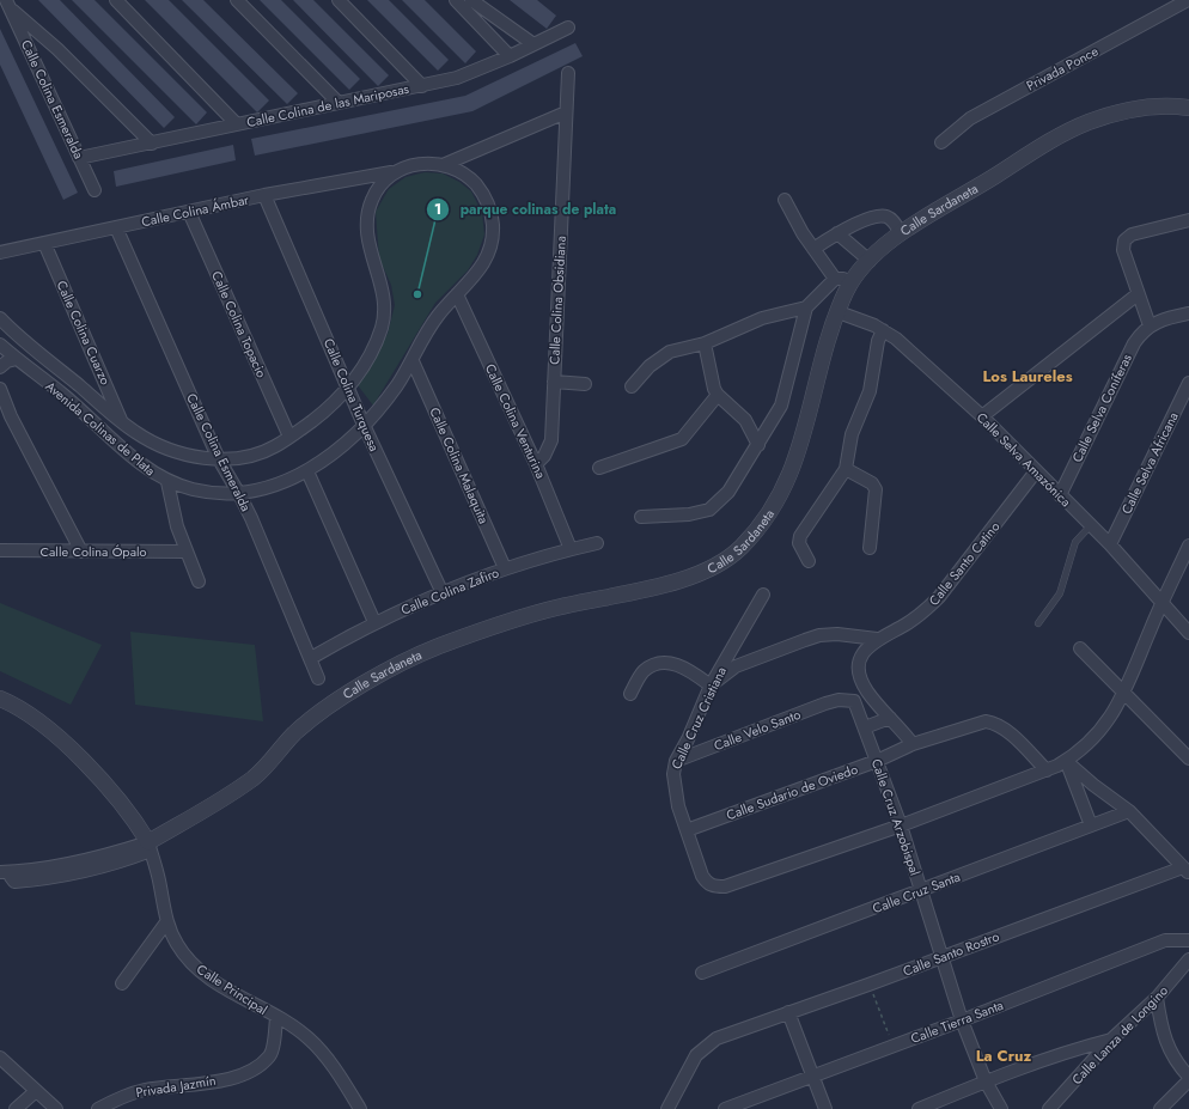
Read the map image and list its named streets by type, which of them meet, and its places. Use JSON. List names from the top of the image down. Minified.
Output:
{"streets":{"street":["Privada Ponce","Calle Colina Esmeralda","Calle Colina de las Mariposas","Calle Colina Ámbar","Calle Sardaneta","Calle Colina Obsidiana","Calle Colina Topacio","Calle Colina Cuarzo","Calle Colina Turquesa","Calle Selva Coníferas","Calle Colina Venturina","Avenida Colinas de Plata","Calle Selva Amazónica","Calle Selva Africana","Calle Colina Malaquita","Calle Colina Ópalo","Calle Santo Catino","Calle Colina Zafiro","Calle Cruz Cristiana","Calle Velo Santo","Calle Sudario de Oviedo","Calle Cruz Arzobispal","Calle Cruz Santa","Calle Santo Rostro","Calle Principal","Calle Tierra Santa","Calle Lanza de Longino","Privada Jazmín"]},"crossings":[["Calle Colina Esmeralda","Calle Colina de las Mariposas"],["Calle Colina Esmeralda","Calle Colina Ámbar"],["Calle Colina Esmeralda","Avenida Colinas de Plata"],["Calle Colina Esmeralda","Calle Colina Zafiro"],["Calle Colina Ámbar","Calle Colina Topacio"],["Calle Colina Ámbar","Calle Colina Cuarzo"],["Calle Colina Ámbar","Calle Colina Turquesa"],["Calle Colina Ámbar","Avenida Colinas de Plata"],["Calle Sardaneta","Calle Selva Amazónica"],["Calle Sardaneta","Calle Principal"],["Calle Colina Obsidiana","Calle Colina Venturina"],["Calle Colina Topacio","Avenida Colinas de Plata"],["Calle Colina Cuarzo","Avenida Colinas de Plata"],["Calle Colina Turquesa","Avenida Colinas de Plata"],["Calle Colina Turquesa","Calle Colina Zafiro"],["Calle Selva Coníferas","Calle Selva Amazónica"],["Calle Colina Venturina","Avenida Colinas de Plata"],["Calle Colina Venturina","Calle Colina Zafiro"],["Avenida Colinas de Plata","Calle Colina Malaquita"],["Calle Selva Amazónica","Calle Selva Africana"],["Calle Selva Amazónica","Calle Santo Catino"],["Calle Colina Malaquita","Calle Colina Zafiro"],["Calle Cruz Cristiana","Calle Velo Santo"],["Calle Cruz Cristiana","Calle Sudario de Oviedo"],["Calle Cruz Cristiana","Calle Cruz Arzobispal"],["Calle Velo Santo","Calle Cruz Arzobispal"],["Calle Sudario de Oviedo","Calle Cruz Arzobispal"],["Calle Cruz Arzobispal","Calle Cruz Santa"],["Calle Cruz Arzobispal","Calle Santo Rostro"],["Calle Cruz Arzobispal","Calle Tierra Santa"],["Calle Principal","Privada Jazmín"]],"districts":["Los Laureles","La Cruz"],"places":["parque colinas de plata"]}
